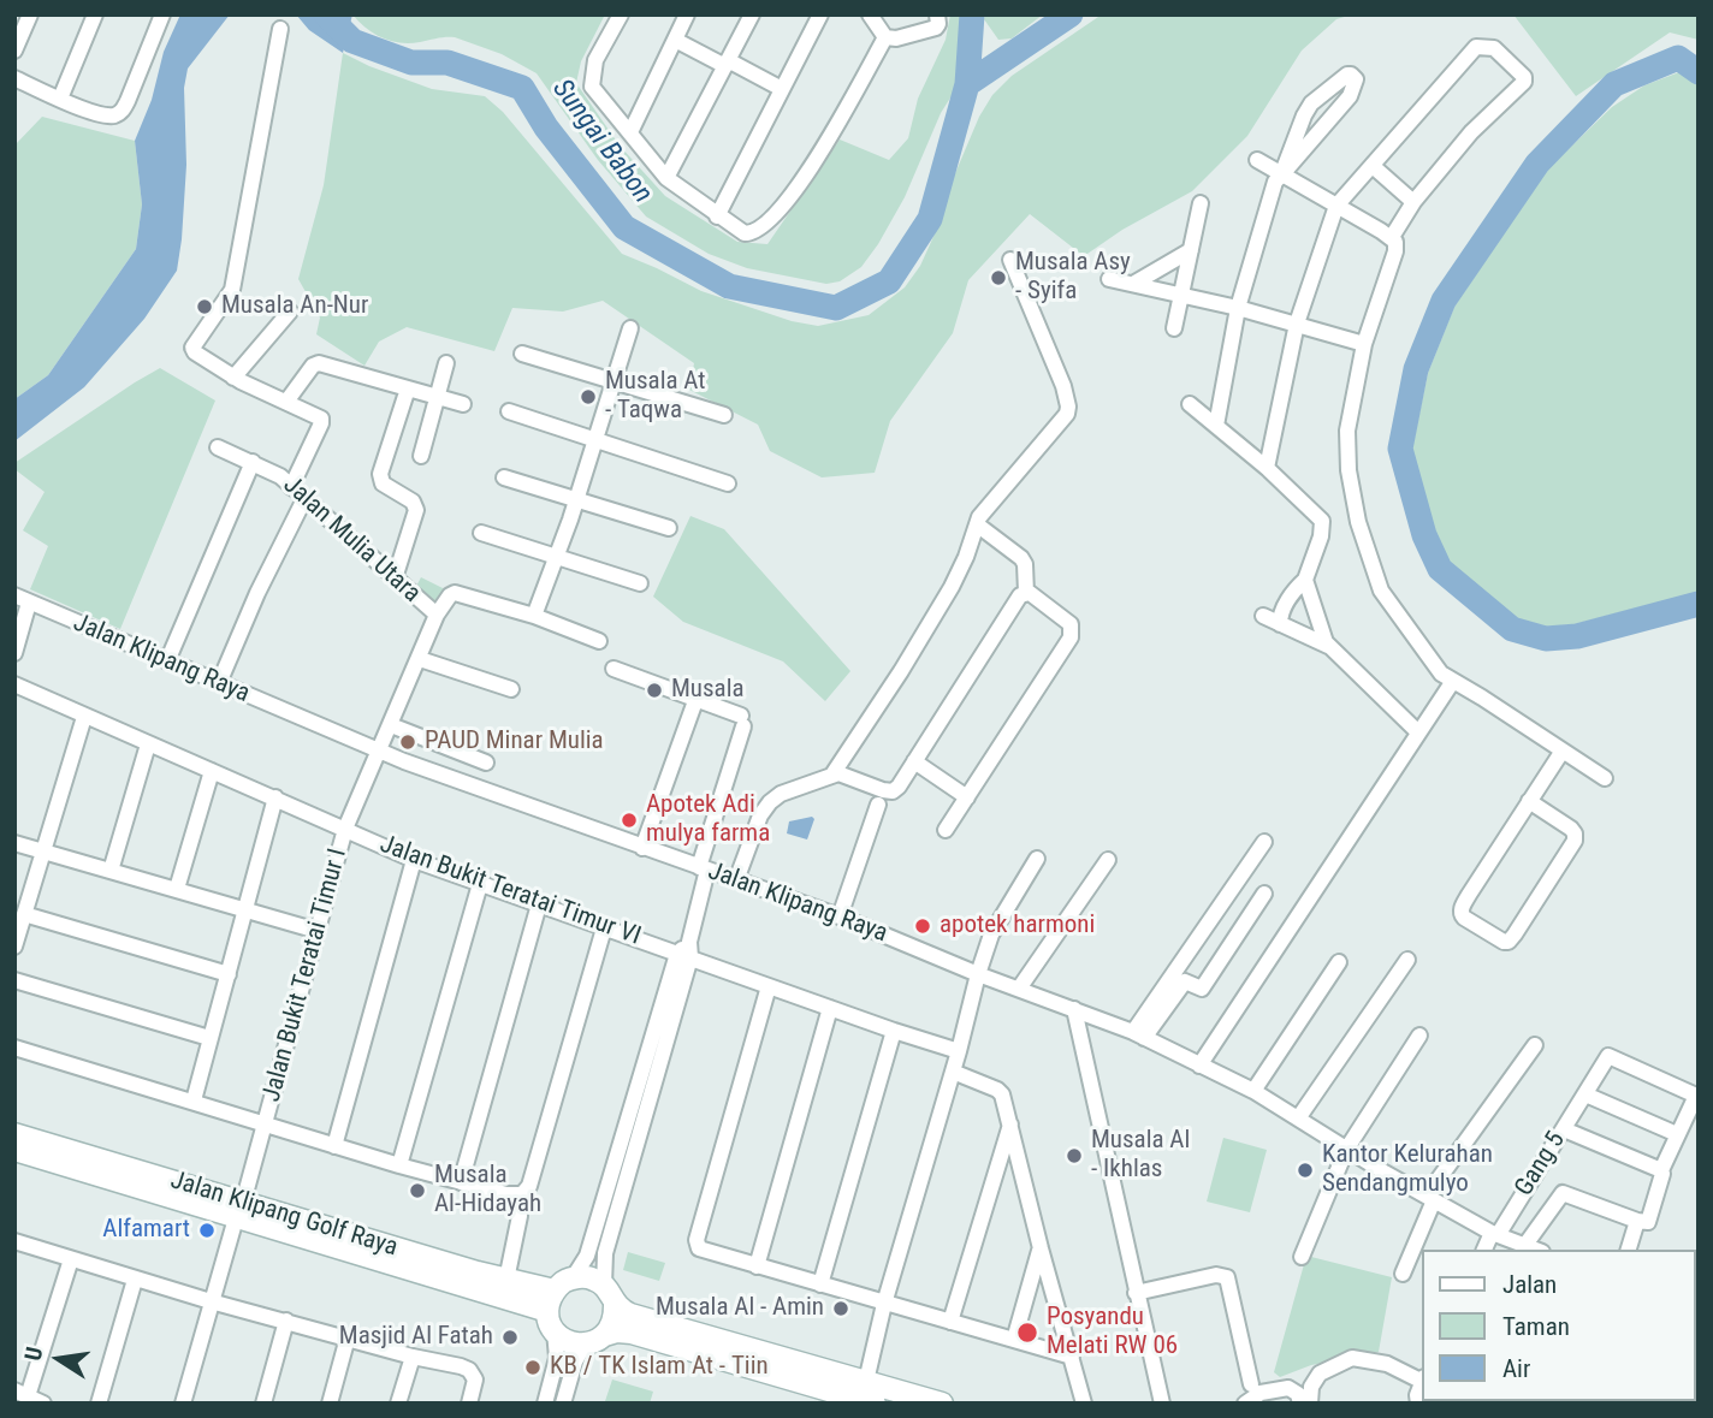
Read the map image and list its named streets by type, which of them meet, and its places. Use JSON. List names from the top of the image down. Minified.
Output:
{"streets":{"main road":["Jalan Klipang Golf Raya"],"street":["Jalan Mulia Utara","Jalan Klipang Raya","Jalan Bukit Teratai Timur VI","Jalan Bukit Teratai Timur I","Gang 5"]},"crossings":[["Jalan Mulia Utara","Jalan Bukit Teratai Timur I"],["Jalan Klipang Raya","Jalan Bukit Teratai Timur I"],["Jalan Klipang Raya","Gang 5"],["Jalan Bukit Teratai Timur VI","Jalan Bukit Teratai Timur I"],["Jalan Bukit Teratai Timur I","Jalan Klipang Golf Raya"]],"water":["Sungai Babon"],"places":["Musala Asy - Syifa","Musala An-Nur","Musala At - Taqwa","Musala","PAUD Minar Mulia","Apotek Adi mulya farma","apotek harmoni","Musala Al - Ikhlas","Kantor Kelurahan Sendangmulyo","Musala Al-Hidayah","Alfamart","Musala Al - Amin","Posyandu Melati RW 06","Masjid Al Fatah","KB / TK Islam At - Tiin"],"legend":["Jalan","Taman","Air"],"north":"left"}
